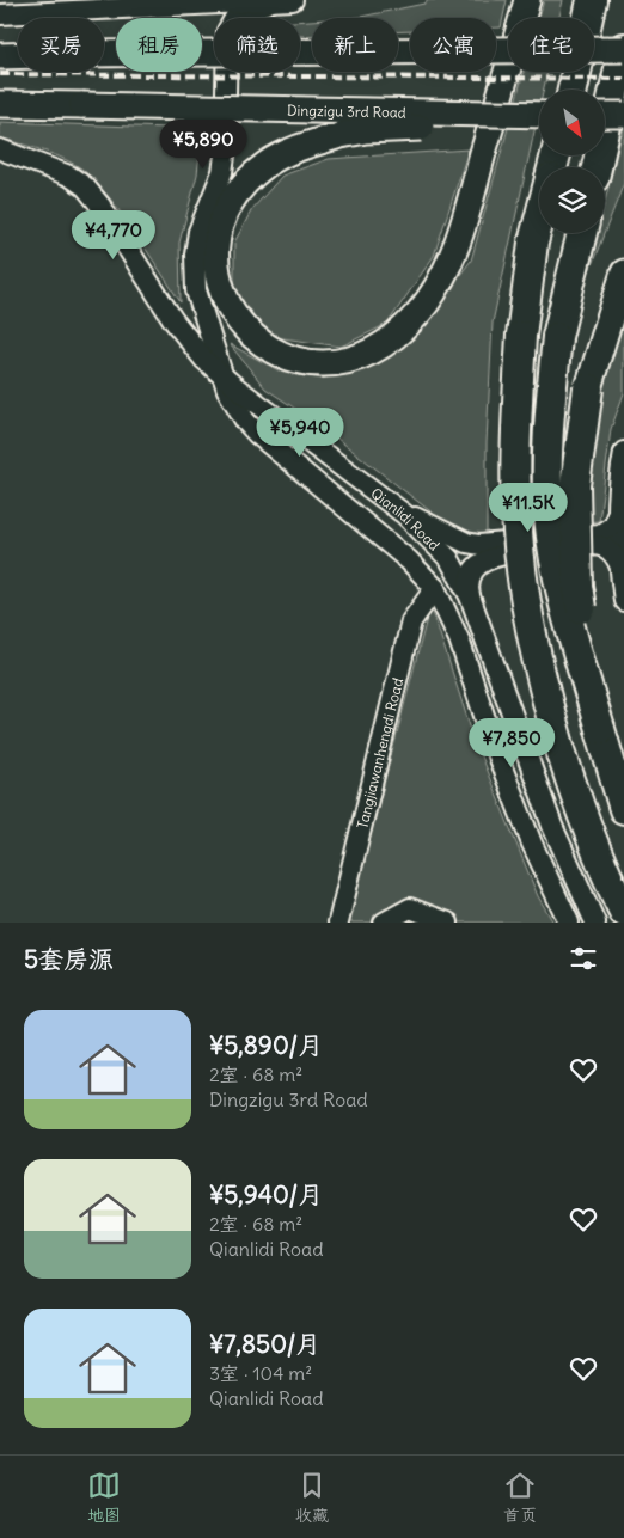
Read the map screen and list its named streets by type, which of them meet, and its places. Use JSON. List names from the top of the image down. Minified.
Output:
{"streets":{"main road":["Dingzigu 3rd Road"],"street":["Qianlidi Road","Tangjiawanhengdi Road"]},"north":"bottom right","page":{"chip":["买房","租房","筛选","新上","公寓","住宅"],"price":["¥5,890","¥4,770","¥5,940","¥11.5K","¥7,850"],"heading":"5套房源","list":[{"name":"¥5,890/月","note":"2室 · 68 m² · Dingzigu 3rd Road"},{"name":"¥5,940/月","note":"2室 · 68 m² · Qianlidi Road"},{"name":"¥7,850/月","note":"3室 · 104 m² · Qianlidi Road"}],"tabs":["地图","收藏","首页"]}}
